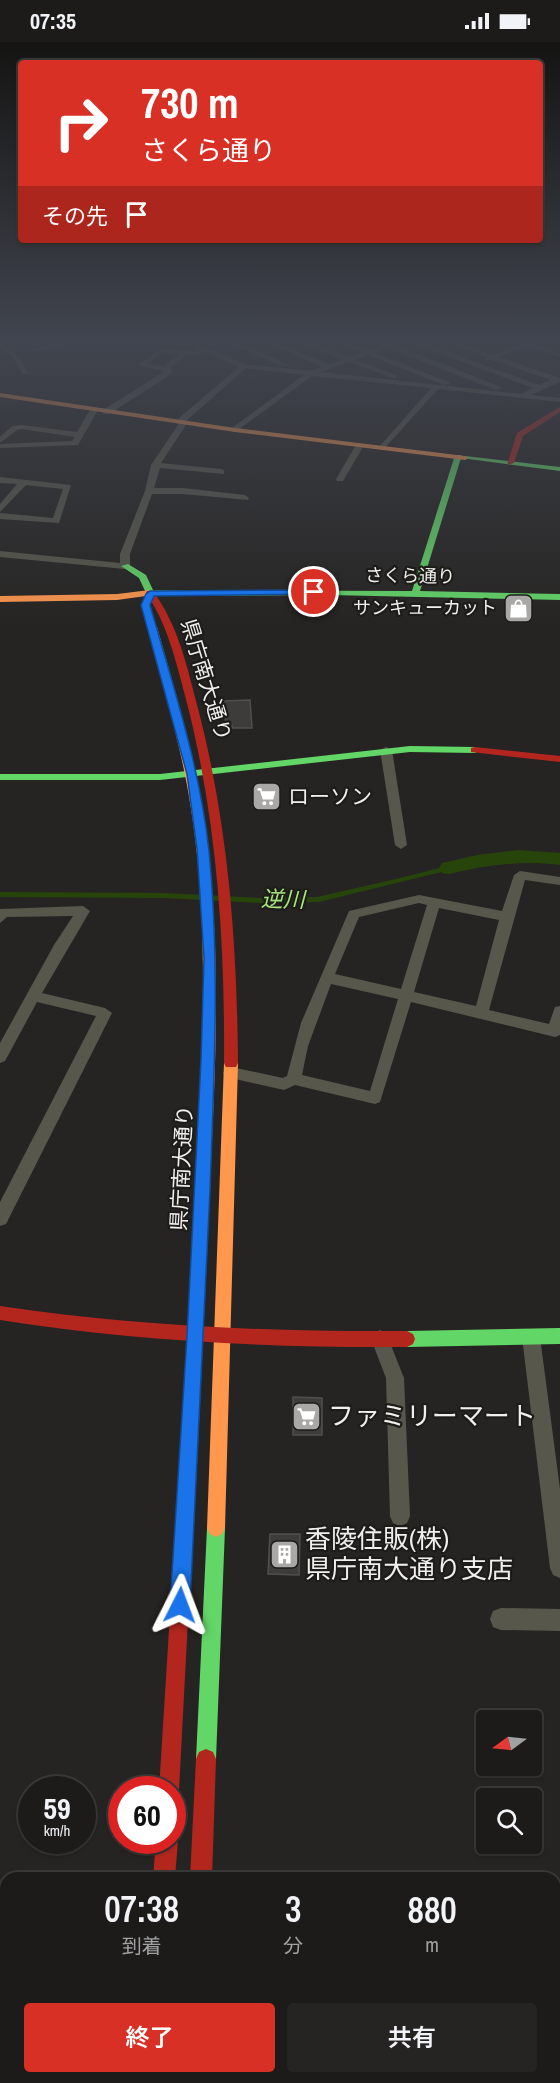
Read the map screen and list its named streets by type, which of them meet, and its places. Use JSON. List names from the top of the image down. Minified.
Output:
{"streets":{"main road":["さくら通り","県庁南大通り"]},"crossings":[["さくら通り","県庁南大通り"]],"water":["逆川"],"places":{"shop":["サンキューカット"],"supermarket":["ローソン","ファミリーマート"],"building":["香陵住販(株) 県庁南大通り支店"]},"north":"left","page":{"status":"07:35","turn":["730 m","さくら通り"],"then":"その先","speed":"59 km/h","limit":"60","eta":["07:38","到着","3","分","880","m"],"buttons":["終了","共有"]}}
